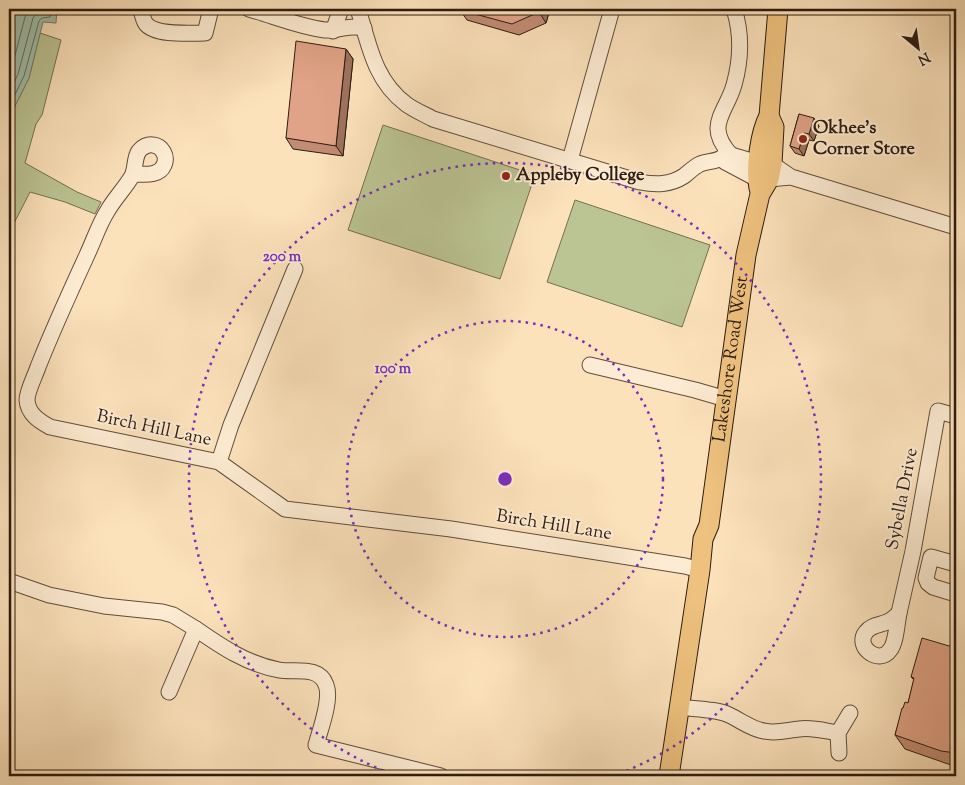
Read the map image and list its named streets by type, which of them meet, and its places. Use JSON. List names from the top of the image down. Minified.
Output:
{"streets":{"main road":["Lakeshore Road West"],"street":["Birch Hill Lane","Sybella Drive"]},"crossings":[["Lakeshore Road West","Birch Hill Lane"]],"places":["Okhee's Corner Store","Appleby College"],"north":"bottom right","rings":["200 m","100 m"]}
